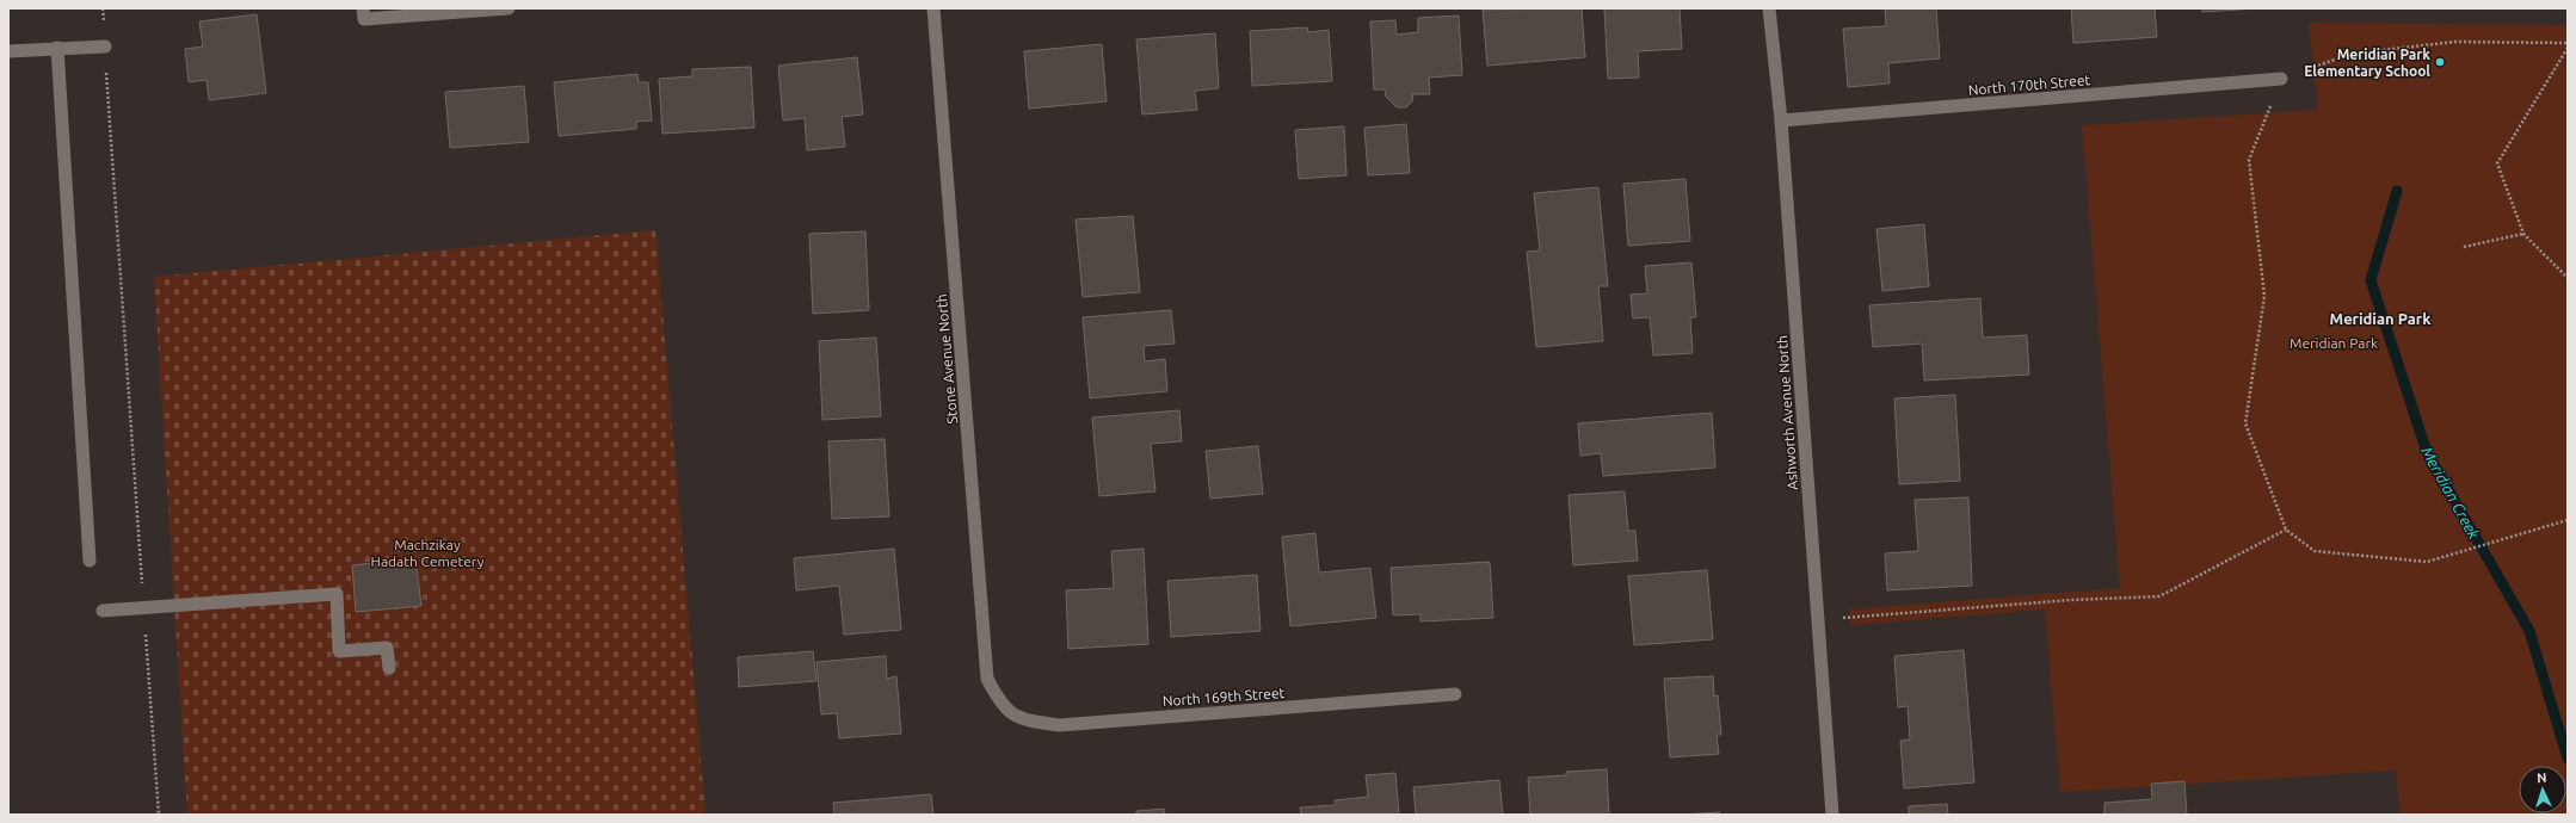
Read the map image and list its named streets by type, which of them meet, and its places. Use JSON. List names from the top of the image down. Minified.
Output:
{"streets":{"street":["North 170th Street","Stone Avenue North","Ashworth Avenue North","North 169th Street"]},"crossings":[["North 170th Street","Ashworth Avenue North"],["Stone Avenue North","North 169th Street"]],"districts":["Meridian Park"],"water":["Meridian Creek"],"parks":["Meridian Park","Machzikay Hadath Cemetery"],"places":["Meridian Park Elementary School"],"north":"top"}
